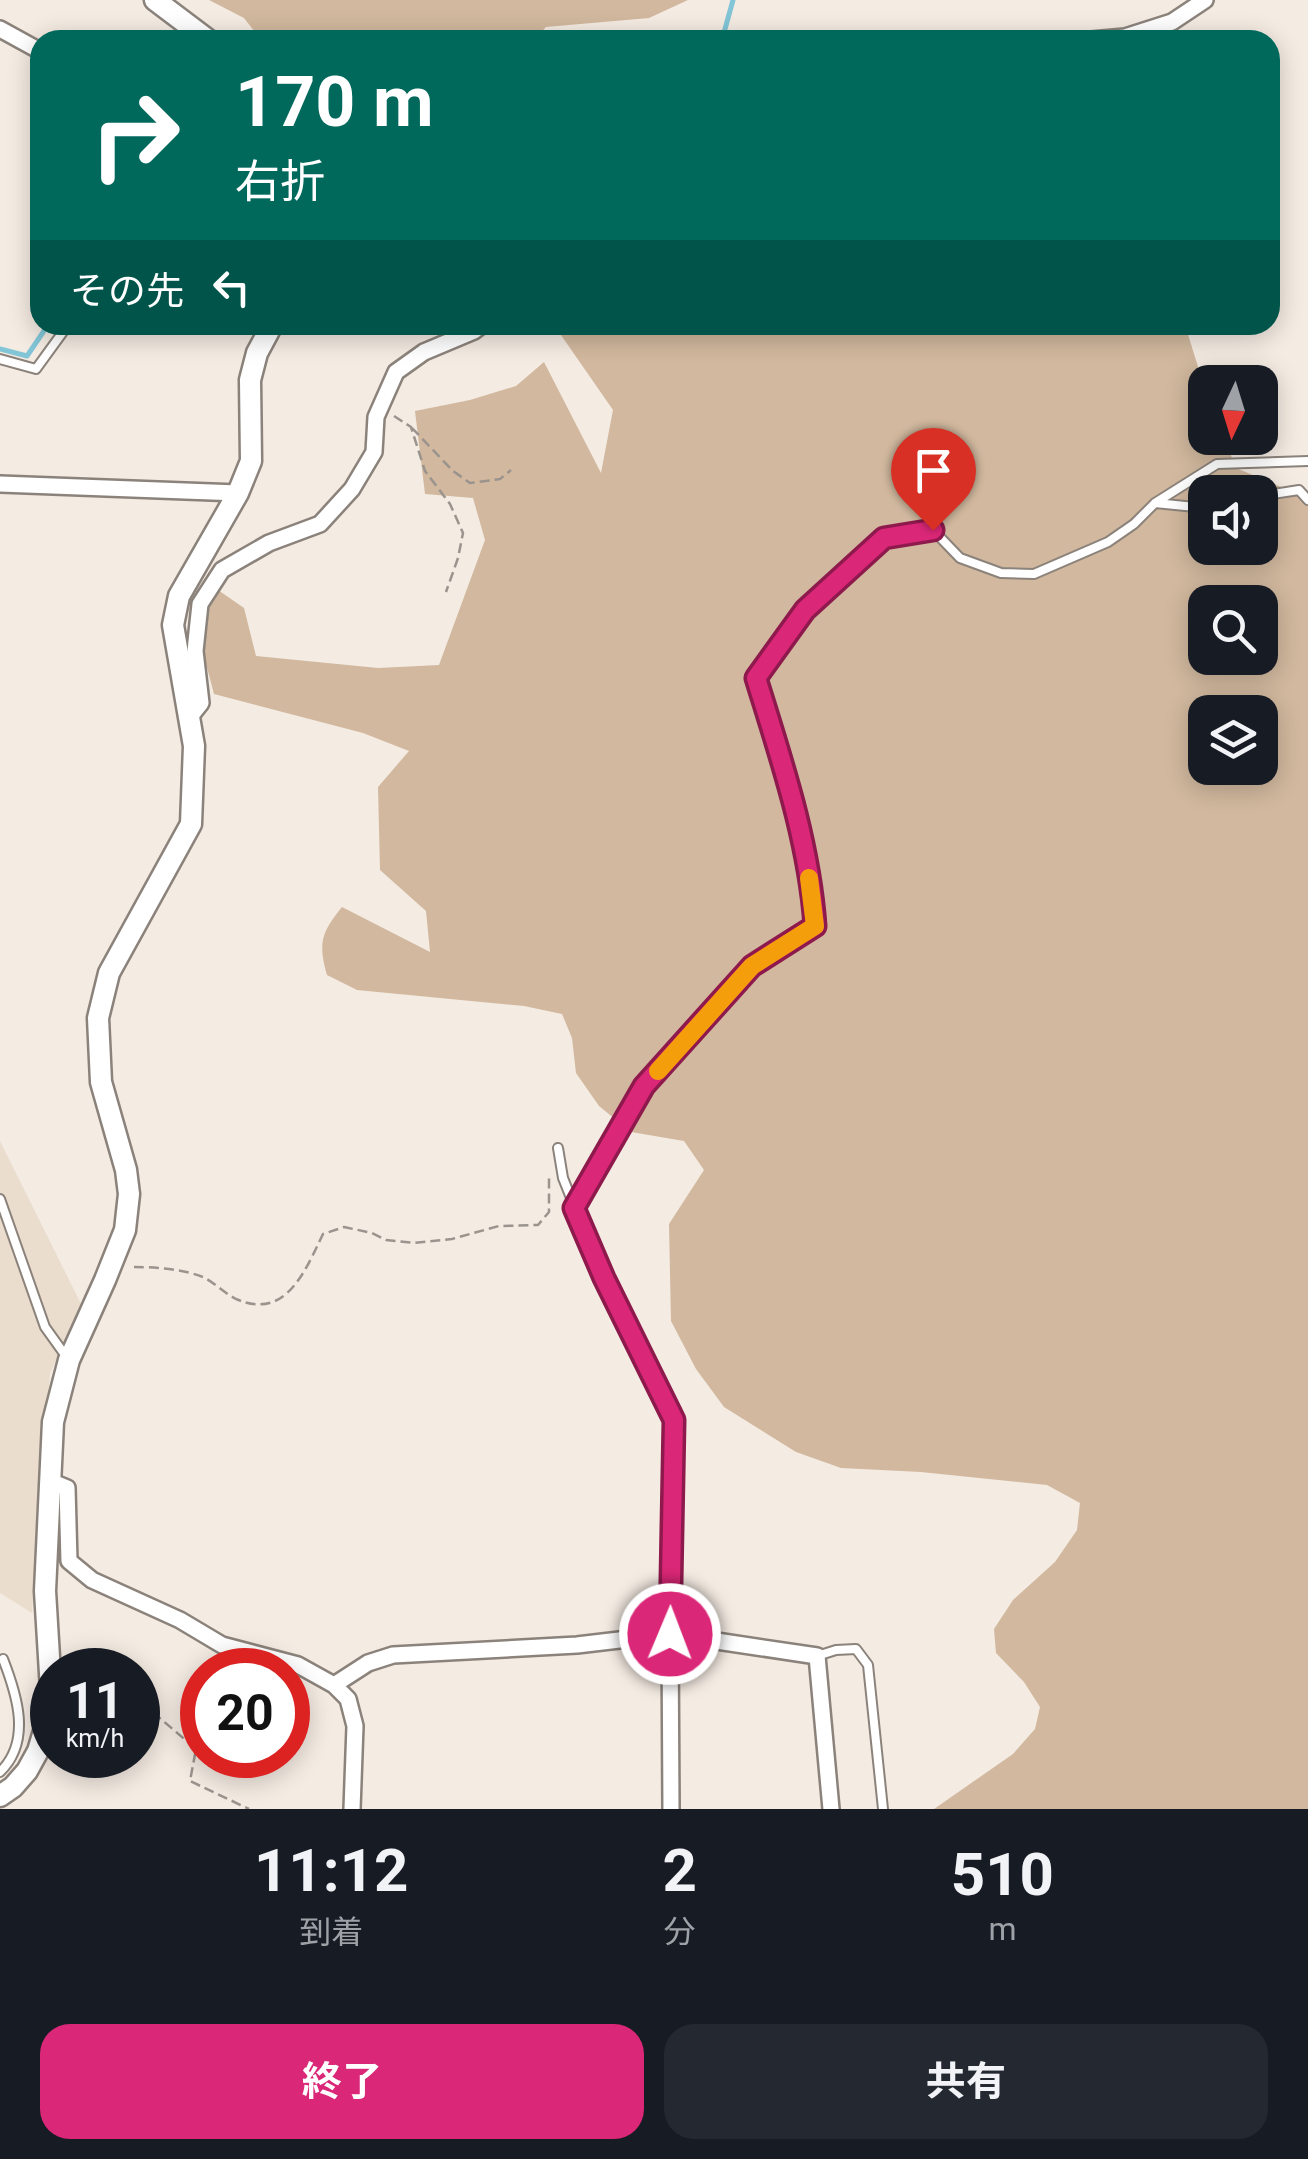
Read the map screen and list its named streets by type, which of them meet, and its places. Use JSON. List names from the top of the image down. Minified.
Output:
{"north":"bottom","page":{"turn":["170 m","右折"],"then":"その先","speed":"11 km/h","limit":"20","eta":["11:12","到着","2","分","510","m"],"buttons":["終了","共有"]}}
